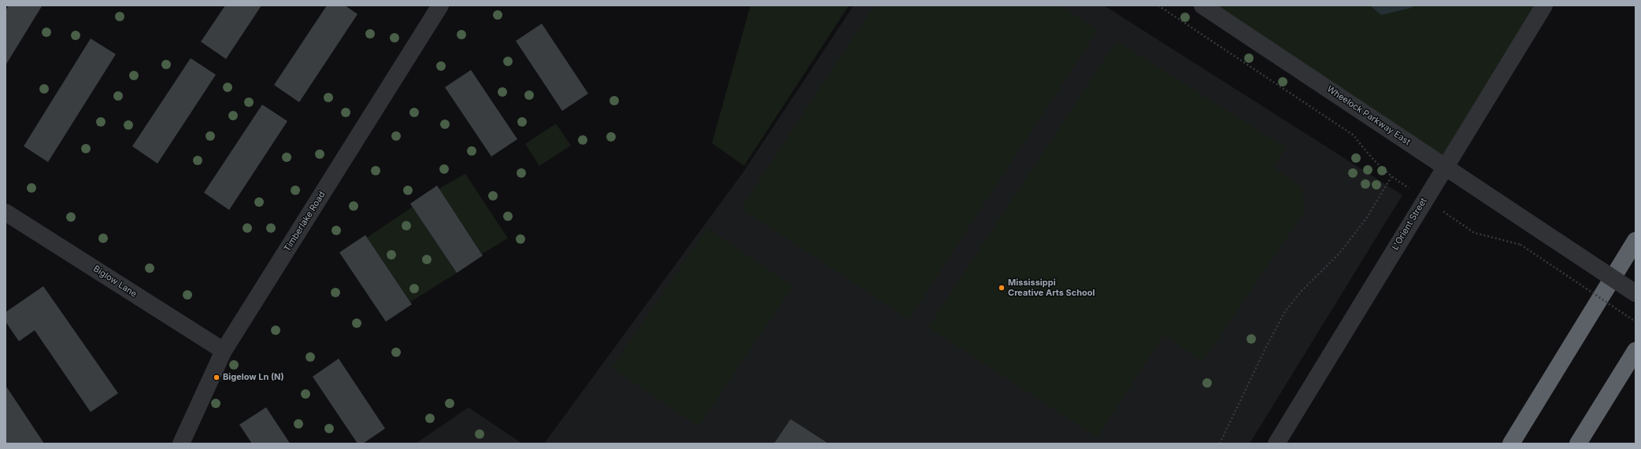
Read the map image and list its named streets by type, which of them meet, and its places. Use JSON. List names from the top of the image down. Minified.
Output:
{"streets":{"street":["Wheelock Parkway East","Timberlake Road","L'Orient Street","Biglow Lane"]},"crossings":[["Wheelock Parkway East","L'Orient Street"],["Timberlake Road","Biglow Lane"]],"places":["Mississippi Creative Arts School","Bigelow Ln (N)"]}
